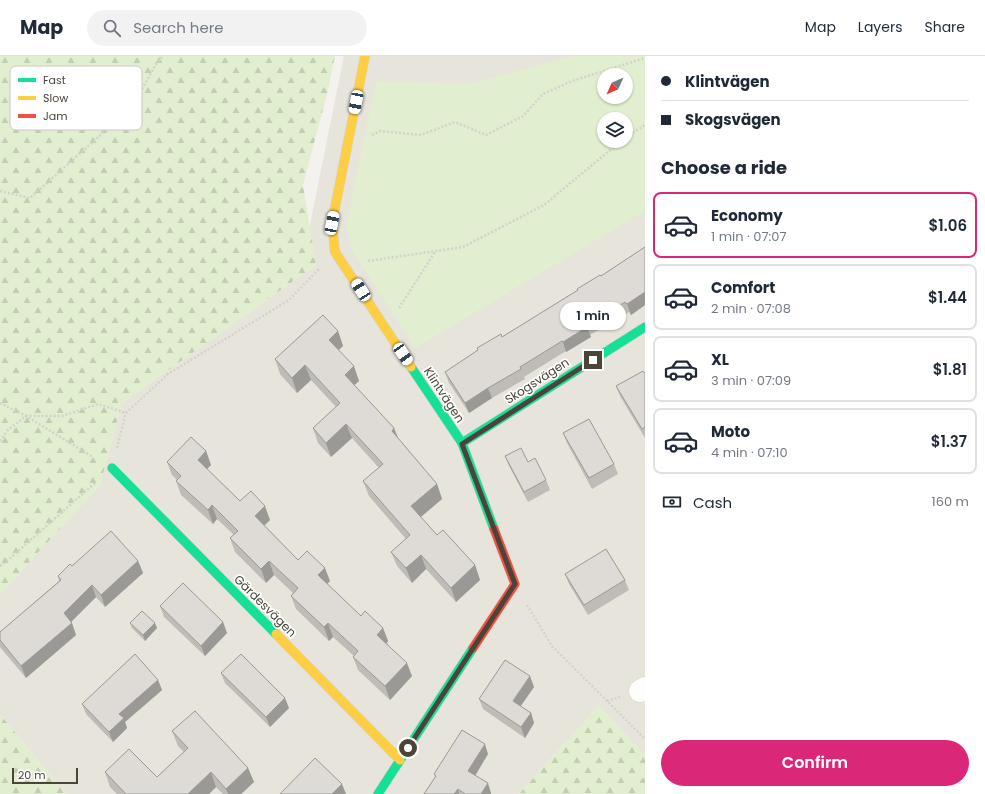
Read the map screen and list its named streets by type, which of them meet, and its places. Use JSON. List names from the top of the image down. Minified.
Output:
{"streets":{"street":["Skogsvägen","Klintvägen","Gärdesvägen"]},"crossings":[["Skogsvägen","Klintvägen"]],"legend":["Fast","Slow","Jam"],"scale_bar":"20 m","north":"bottom left","page":{"header":"Map","search":"Search here","nav":["Map","Layers","Share"],"banner":["Klintvägen","Skogsvägen"],"heading":"Choose a ride","list":[{"name":"Economy","note":"1 min · 07:07","value":"$1.06"},{"name":"Comfort","note":"2 min · 07:08","value":"$1.44"},{"name":"XL","note":"3 min · 07:09","value":"$1.81"},{"name":"Moto","note":"4 min · 07:10","value":"$1.37"}],"bubble":"1 min","pay":["Cash","160 m"],"buttons":"Confirm","scale":"20 m"}}
